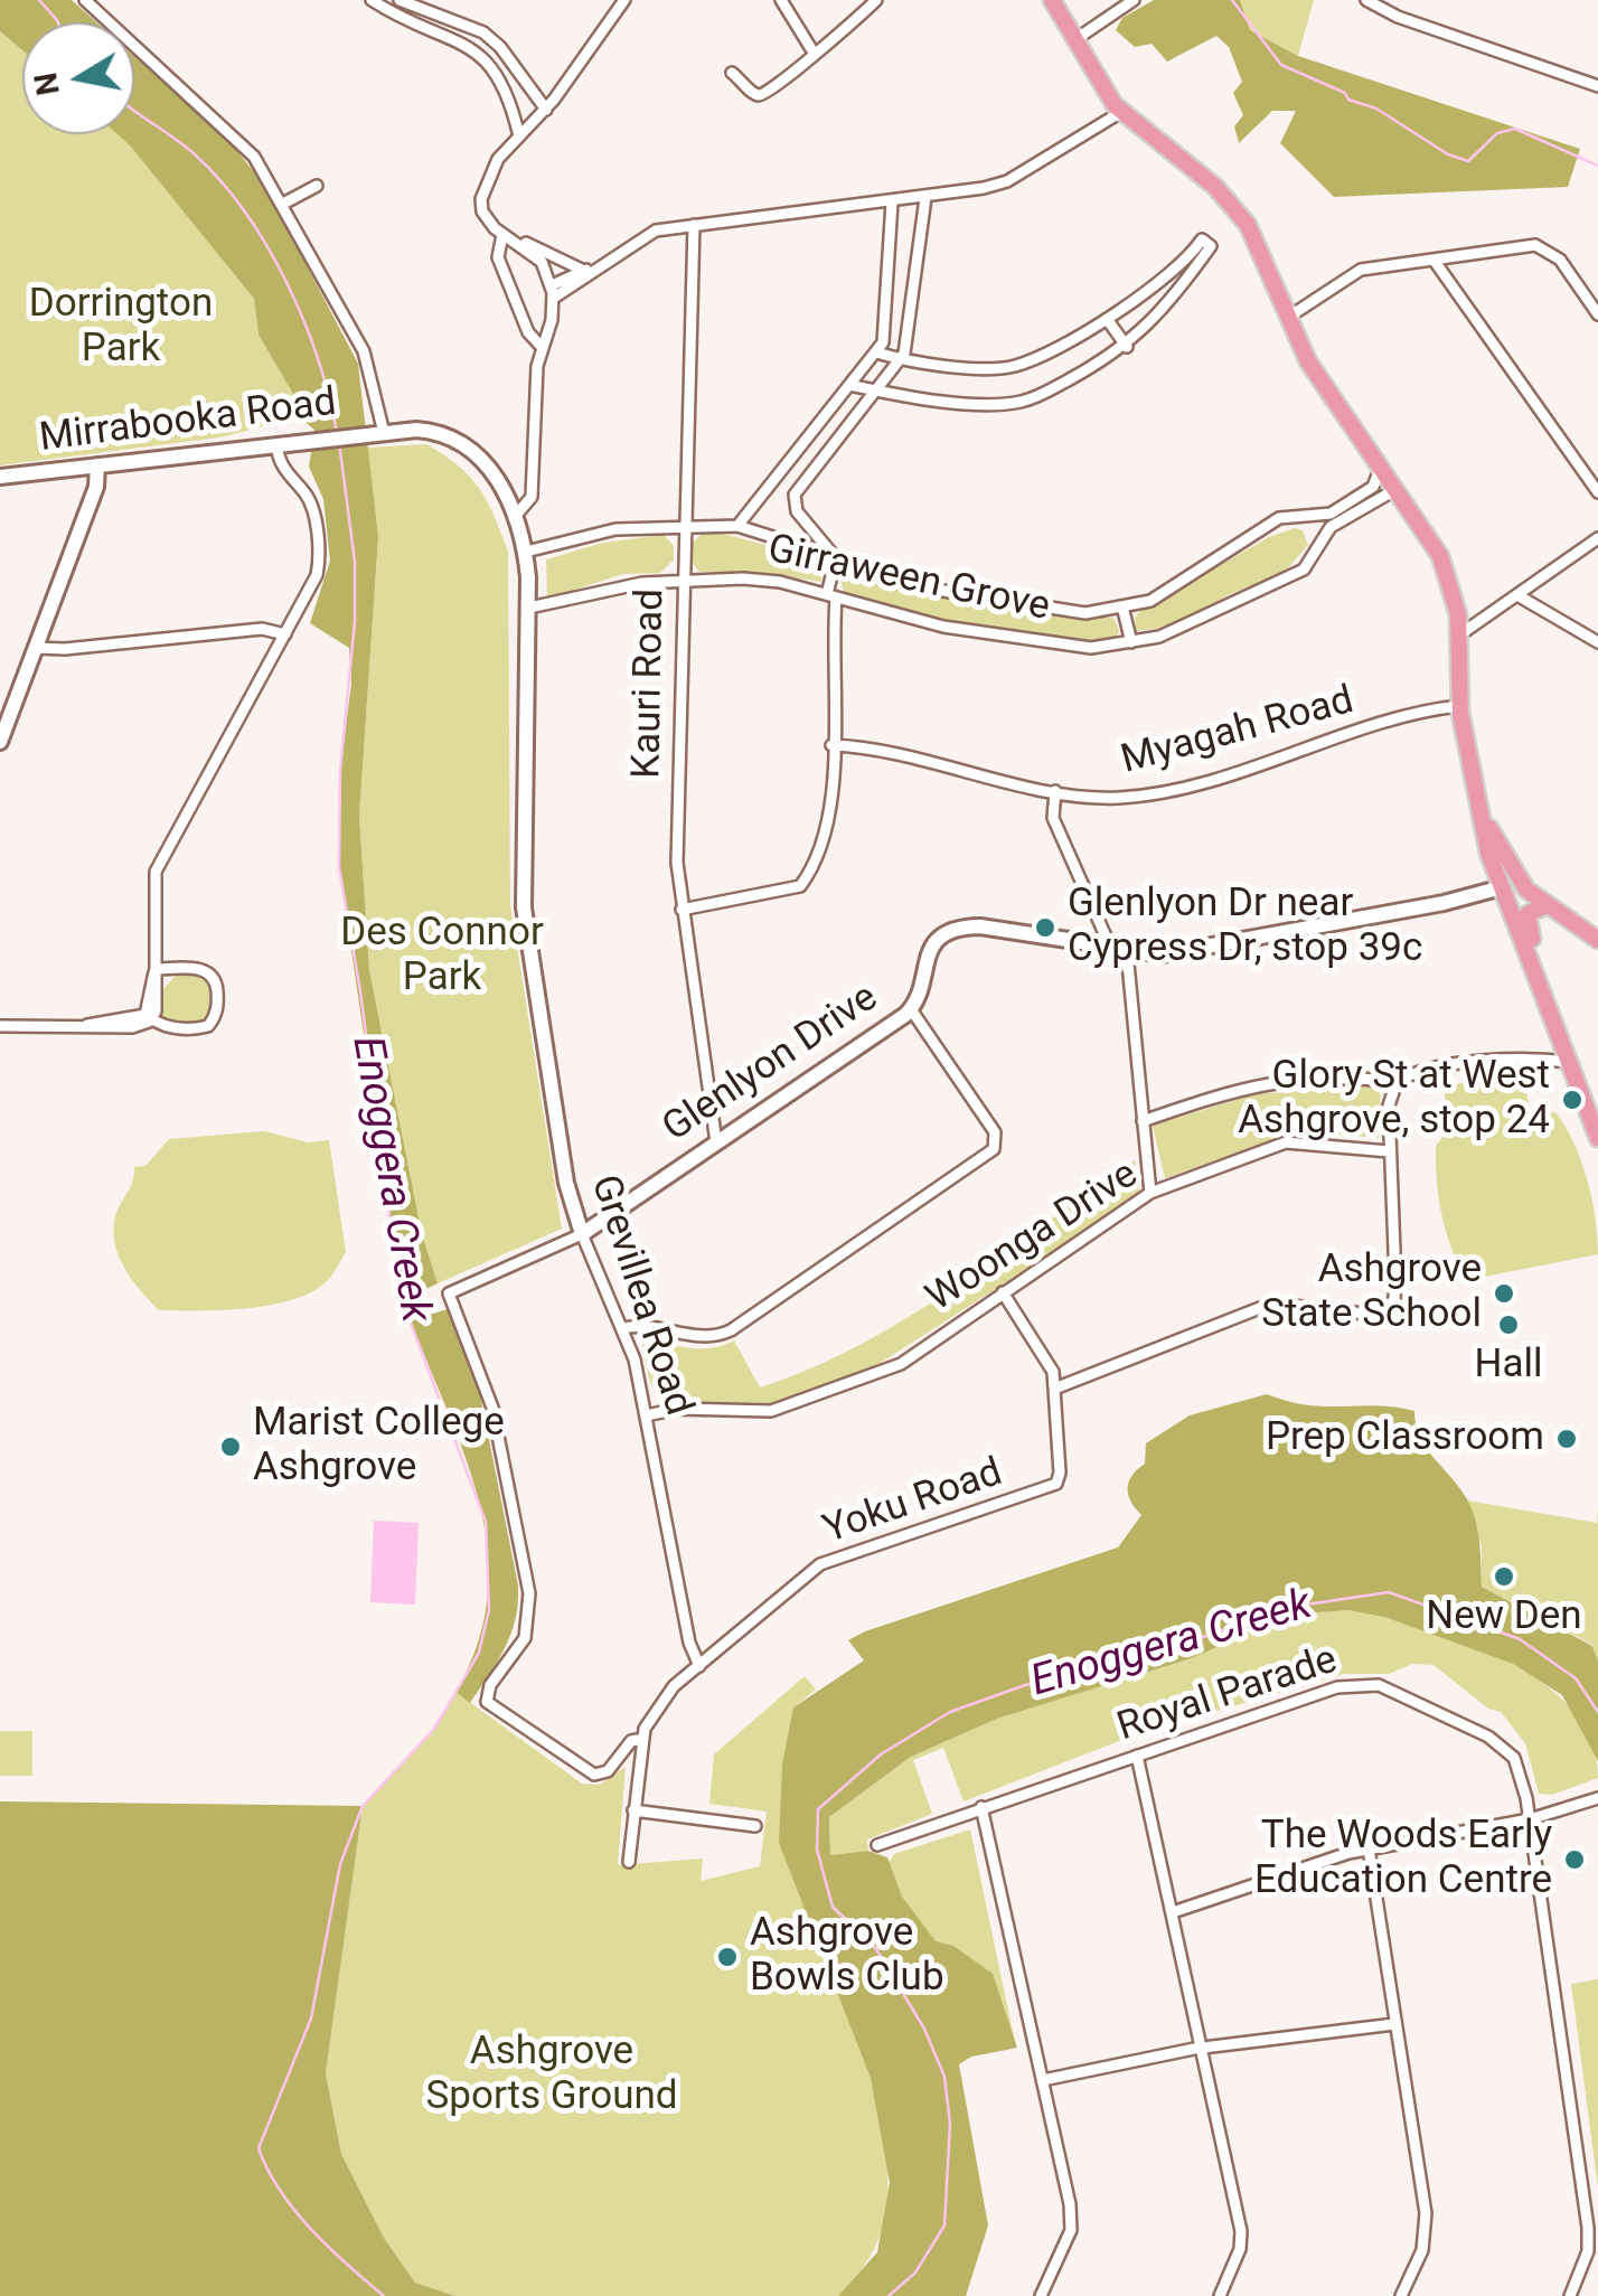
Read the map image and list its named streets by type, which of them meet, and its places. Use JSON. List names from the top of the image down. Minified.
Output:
{"streets":{"street":["Mirrabooka Road","Girraween Grove","Kauri Road","Myagah Road","Glenlyon Drive","Woonga Drive","Grevillea Road","Yoku Road","Royal Parade"]},"crossings":[["Girraween Grove","Kauri Road"],["Girraween Grove","Grevillea Road"],["Kauri Road","Glenlyon Drive"],["Glenlyon Drive","Grevillea Road"],["Glenlyon Drive","Yoku Road"],["Woonga Drive","Grevillea Road"],["Woonga Drive","Yoku Road"],["Grevillea Road","Yoku Road"]],"water":["Enoggera Creek"],"parks":["Dorrington Park","Des Connor Park","Ashgrove Sports Ground"],"places":["Glenlyon Dr near Cypress Dr, stop 39c","Glory St at West Ashgrove, stop 24","Ashgrove State School","Hall","Prep Classroom","Marist College Ashgrove","New Den","The Woods Early Education Centre","Ashgrove Bowls Club"],"north":"left"}
